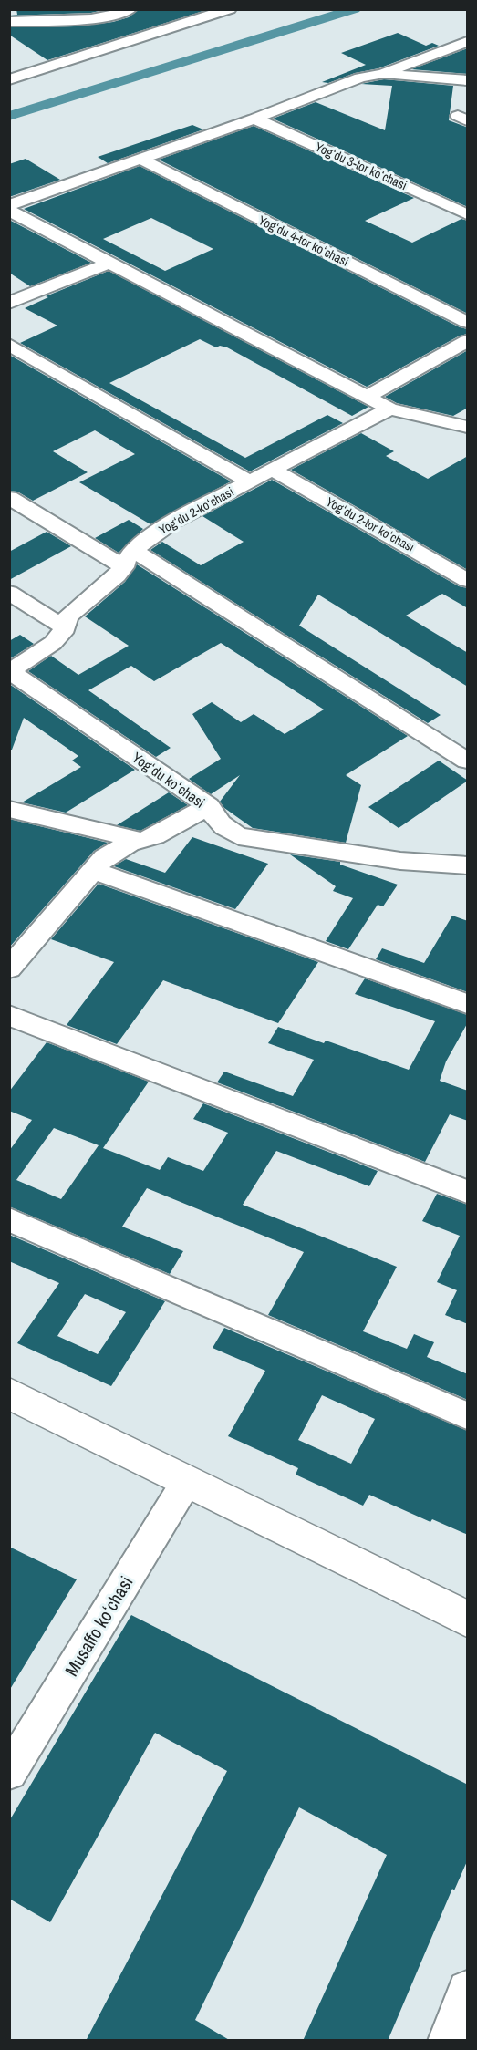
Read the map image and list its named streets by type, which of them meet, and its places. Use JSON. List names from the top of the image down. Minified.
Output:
{"streets":{"street":["Yogʻdu 3-tor koʻchasi","Yogʻdu 4-tor koʻchasi","Yogʻdu 2-koʻchasi","Yogʻdu 2-tor koʻchasi","Yogʻdu koʻchasi","Musaffo koʻchasi"]},"crossings":[["Yogʻdu 2-koʻchasi","Yogʻdu 2-tor koʻchasi"],["Yogʻdu 2-koʻchasi","Yogʻdu koʻchasi"]]}
